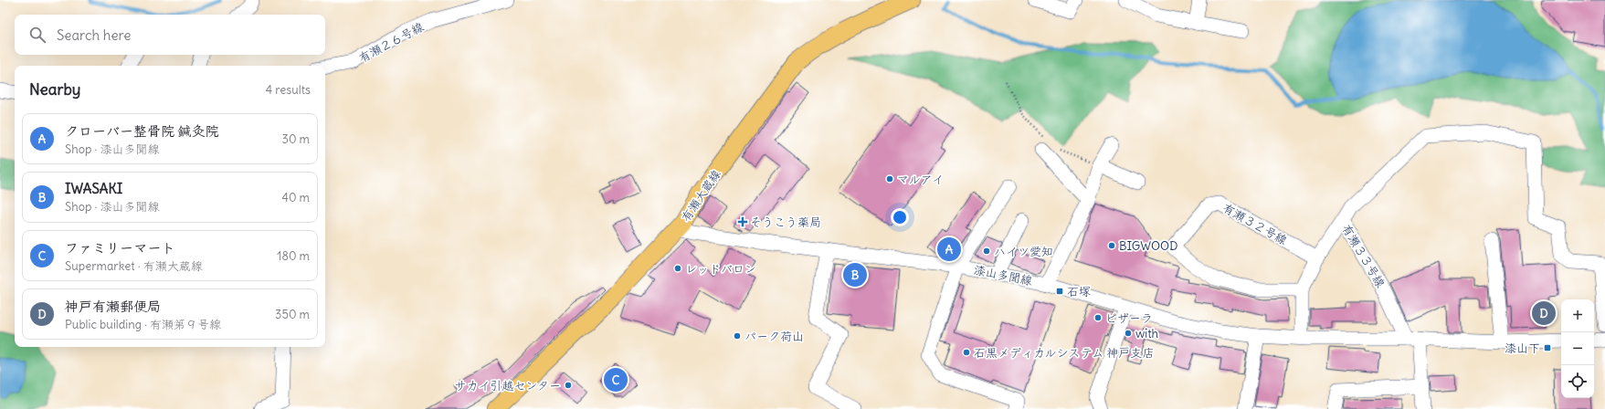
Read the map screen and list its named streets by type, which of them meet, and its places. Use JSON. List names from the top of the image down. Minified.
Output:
{"streets":{"main road":["有瀬大蔵線"],"street":["有瀬２６号線","有瀬３２号線","有瀬３３号線","漆山多聞線"]},"crossings":[["有瀬大蔵線","漆山多聞線"],["有瀬３３号線","漆山多聞線"]],"places":{"other":["マルアイ","BIGWOOD","ハイツ愛知","レッドバロン","ピザーラ","with","パーク荷山","石黒メディカルシステム 神戸支店","サカイ引越センター"],"health":["そうこう薬局"],"transit":["石塚","漆山下"]},"page":{"search":"Search here","heading":["Nearby","4 results"],"list":[{"mark":"A","name":"クローバー整骨院 鍼灸院","note":"Shop · 漆山多聞線","value":"30 m"},{"mark":"B","name":"IWASAKI","note":"Shop · 漆山多聞線","value":"40 m"},{"mark":"C","name":"ファミリーマート","note":"Supermarket · 有瀬大蔵線","value":"180 m"},{"mark":"D","name":"神戸有瀬郵便局","note":"Public building · 有瀬第９号線","value":"350 m"}],"pins":["A","B","D","C"],"map_buttons":["+","−"]}}
